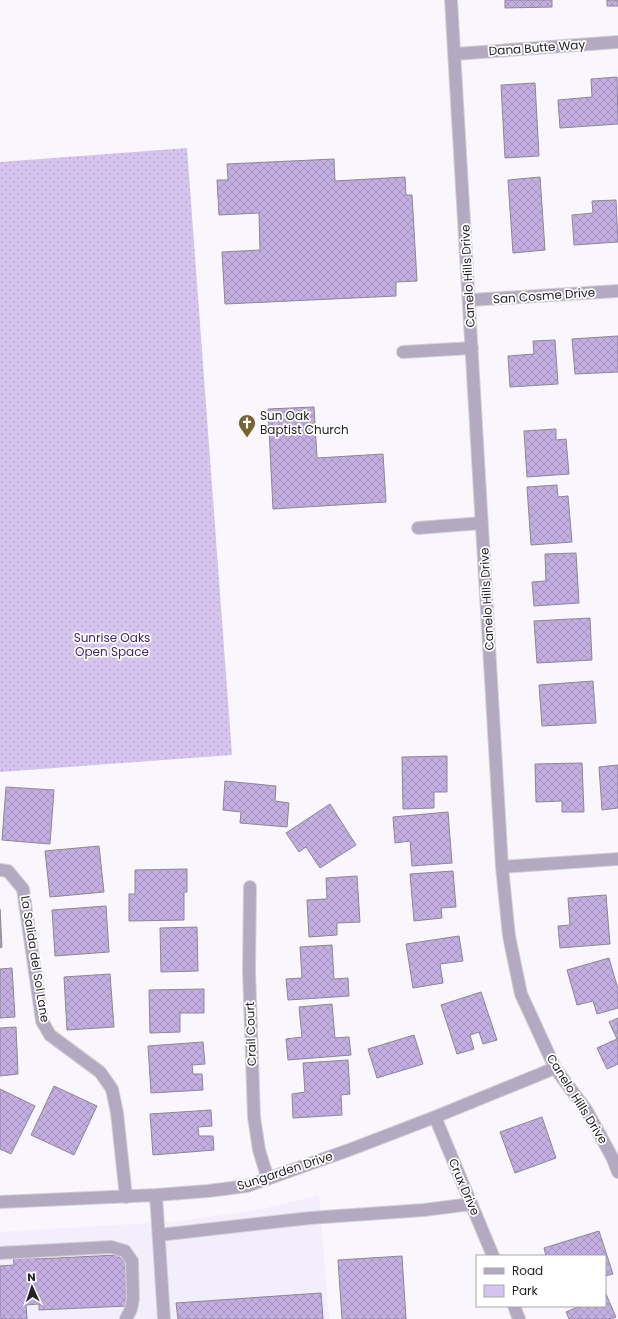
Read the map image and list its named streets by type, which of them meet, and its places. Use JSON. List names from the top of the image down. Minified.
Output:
{"streets":{"street":["Dana Butte Way","Canelo Hills Drive","San Cosme Drive","La Salida del Sol Lane","Crail Court","Sungarden Drive","Crux Drive"]},"crossings":[["Dana Butte Way","Canelo Hills Drive"],["Canelo Hills Drive","San Cosme Drive"],["Canelo Hills Drive","Sungarden Drive"],["La Salida del Sol Lane","Sungarden Drive"],["Crail Court","Sungarden Drive"],["Sungarden Drive","Crux Drive"]],"parks":["Sunrise Oaks Open Space"],"places":{"church":["Sun Oak Baptist Church"]},"legend":["Road","Park"],"north":"top"}
